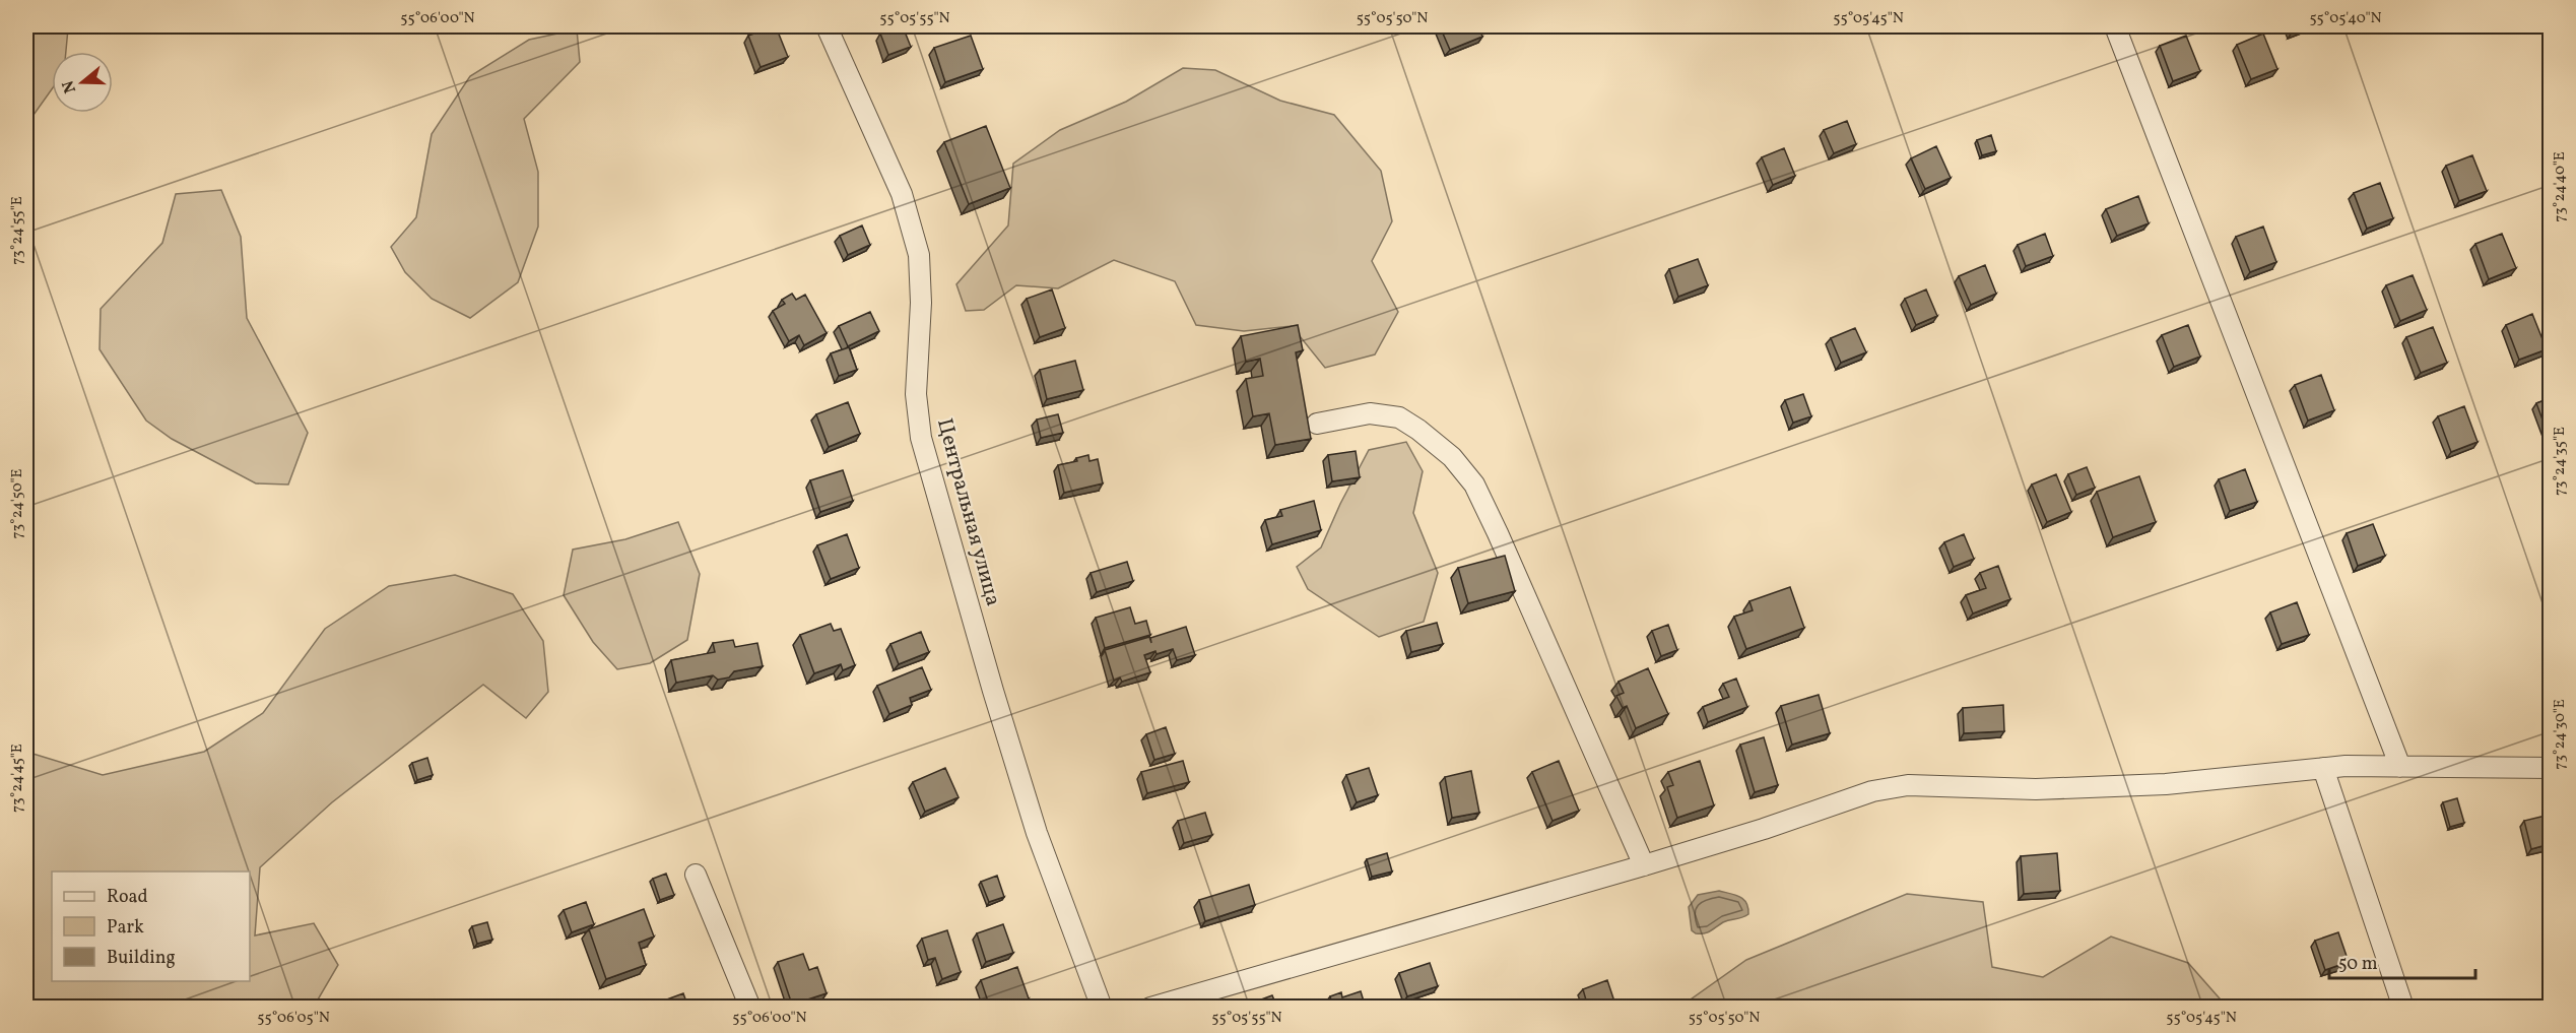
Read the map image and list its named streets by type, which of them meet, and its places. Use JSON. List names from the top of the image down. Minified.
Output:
{"streets":{"street":["Центральная улица"]},"legend":["Road","Park","Building"],"scale_bar":"50 m","north":"left","coordinates":["55°06'00\"N","55°05'55\"N","55°05'50\"N","55°05'45\"N","55°05'40\"N","73°24'40\"E","73°24'55\"E","73°24'35\"E","73°24'50\"E","73°24'30\"E","73°24'45\"E","55°06'05\"N"]}
